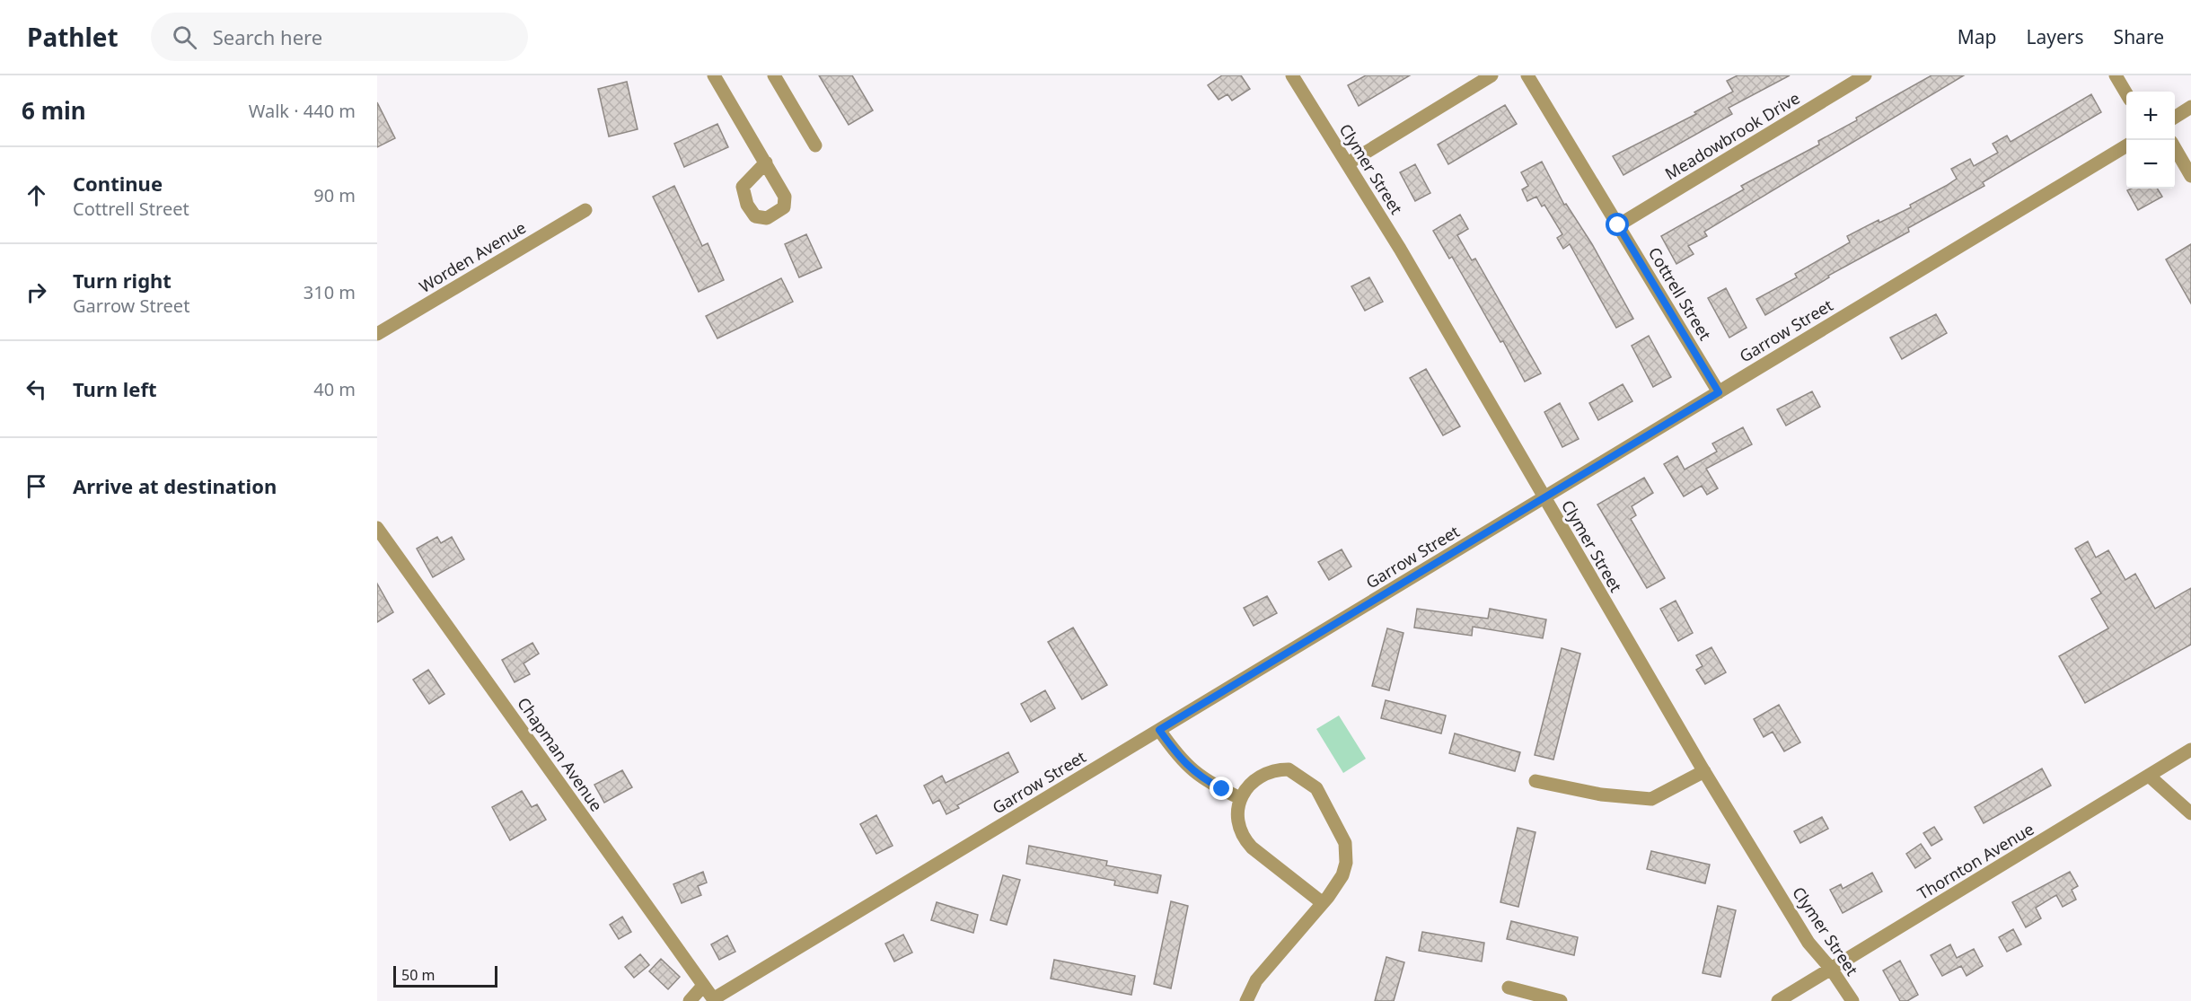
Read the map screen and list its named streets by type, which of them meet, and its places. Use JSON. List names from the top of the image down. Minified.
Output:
{"streets":{"street":["Meadowbrook Drive","Clymer Street","Worden Avenue","Cottrell Street","Garrow Street","Chapman Avenue","Thornton Avenue"]},"crossings":[["Meadowbrook Drive","Cottrell Street"],["Clymer Street","Garrow Street"],["Clymer Street","Thornton Avenue"],["Cottrell Street","Garrow Street"],["Garrow Street","Chapman Avenue"]],"scale_bar":"50 m","page":{"header":"Pathlet","search":"Search here","nav":["Map","Layers","Share"],"heading":["6 min","Walk · 440 m"],"map_buttons":["+","−"],"list":[["Continue","Cottrell Street","90 m"],["Turn right","Garrow Street","310 m"],["Turn left","40 m"],"Arrive at destination"],"scale":"50 m"}}
